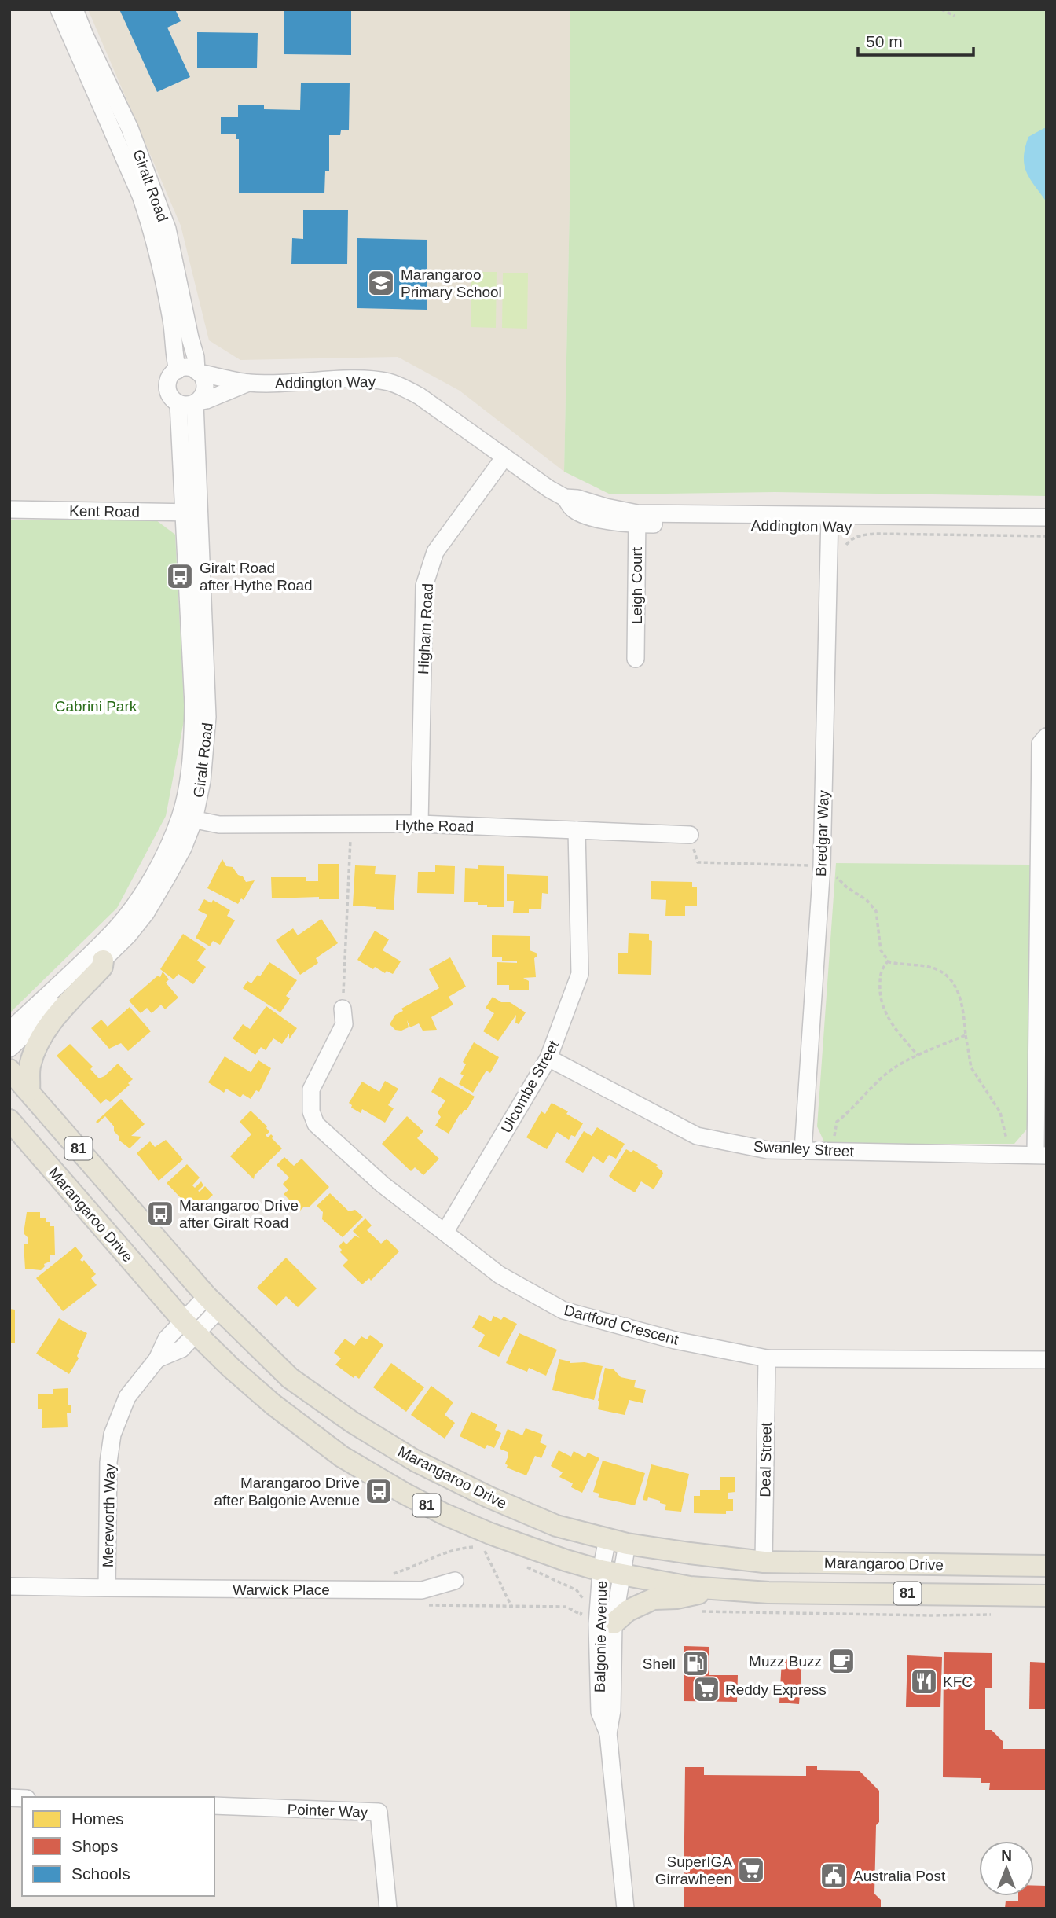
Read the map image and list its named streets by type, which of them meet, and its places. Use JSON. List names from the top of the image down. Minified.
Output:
{"streets":{"main road":["81","Marangaroo Drive"],"street":["Giralt Road","Addington Way","Kent Road","Leigh Court","Higham Road","Hythe Road","Bredgar Way","Ulcombe Street","Swanley Street","Dartford Crescent","Deal Street","Mereworth Way","Warwick Place","Balgonie Avenue","Pointer Way"]},"crossings":[["Giralt Road","Addington Way"],["Giralt Road","Kent Road"],["Giralt Road","Hythe Road"],["Addington Way","Leigh Court"],["Addington Way","Higham Road"],["Addington Way","Bredgar Way"],["Higham Road","Hythe Road"],["Hythe Road","Ulcombe Street"],["Bredgar Way","Swanley Street"],["Ulcombe Street","Swanley Street"],["Ulcombe Street","Dartford Crescent"],["Marangaroo Drive","Deal Street"],["Marangaroo Drive","Mereworth Way"],["Marangaroo Drive","Balgonie Avenue"],["Dartford Crescent","Deal Street"],["Mereworth Way","Warwick Place"]],"parks":["Cabrini Park"],"places":{"school or university":["Marangaroo Primary School"],"bus stop":["Giralt Road after Hythe Road","Marangaroo Drive after Giralt Road","Marangaroo Drive after Balgonie Avenue"],"cafe":["Muzz Buzz"],"fuel station":["Shell"],"restaurant":["KFC"],"supermarket":["Reddy Express","SuperIGA Girrawheen"],"public building":["Australia Post"]},"legend":["Homes","Shops","Schools"],"scale_bar":"50 m","north":"top"}
